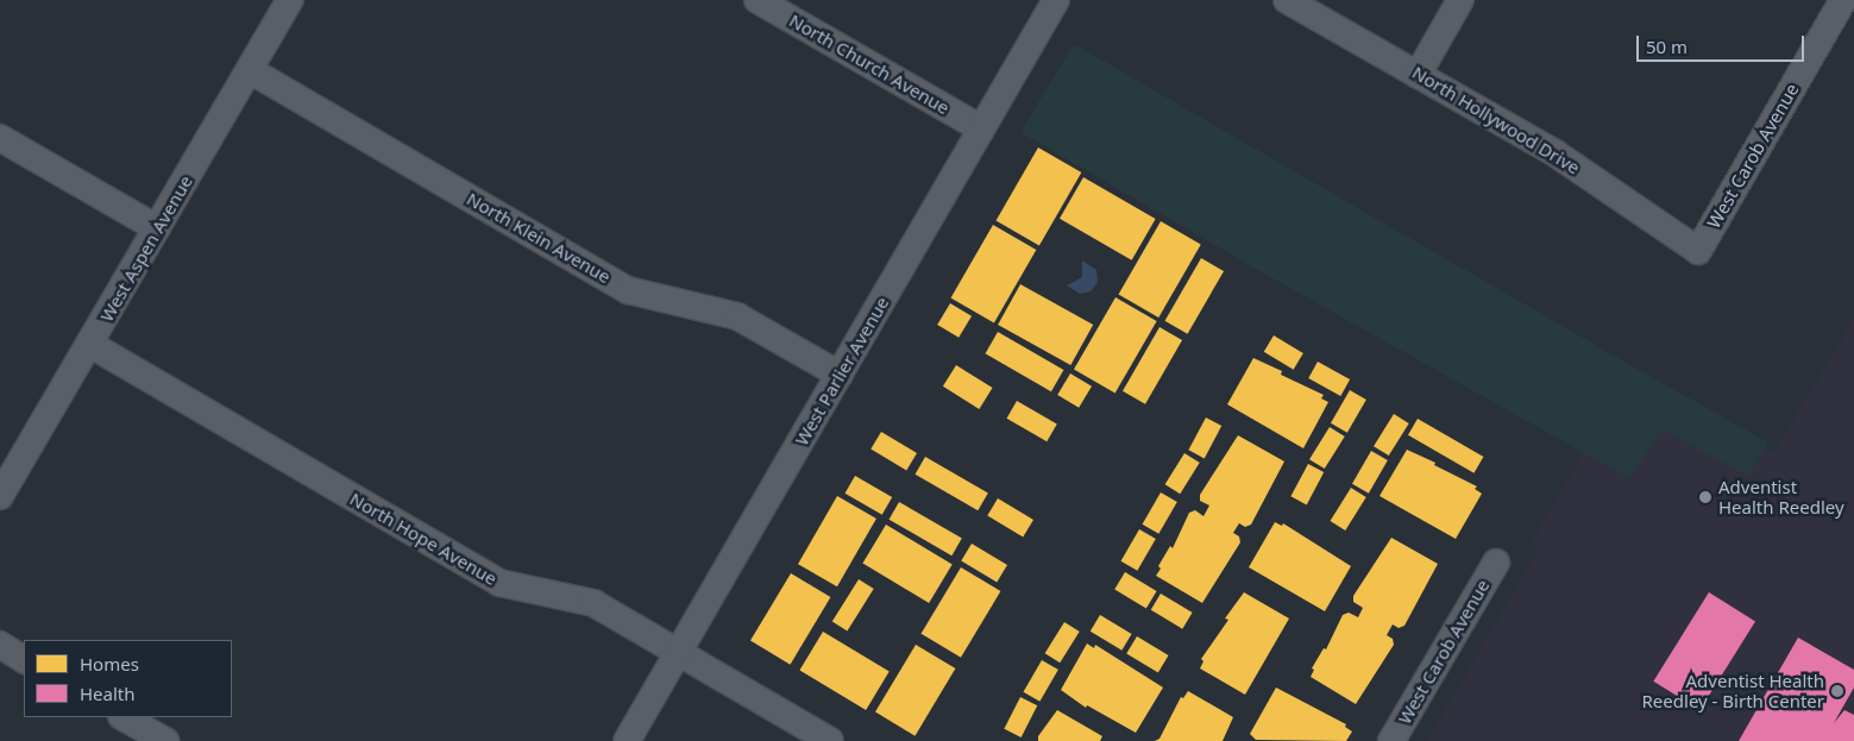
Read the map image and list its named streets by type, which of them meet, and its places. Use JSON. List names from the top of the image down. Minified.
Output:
{"streets":{"street":["North Church Avenue","North Hollywood Drive","West Carob Avenue","North Klein Avenue","West Aspen Avenue","West Parlier Avenue","North Hope Avenue"]},"crossings":[["North Church Avenue","West Parlier Avenue"],["North Hollywood Drive","West Carob Avenue"],["North Klein Avenue","West Aspen Avenue"],["North Klein Avenue","West Parlier Avenue"],["West Aspen Avenue","North Hope Avenue"],["West Parlier Avenue","North Hope Avenue"]],"places":["Adventist Health Reedley","Adventist Health Reedley - Birth Center"],"legend":["Homes","Health"],"scale_bar":"50 m"}
